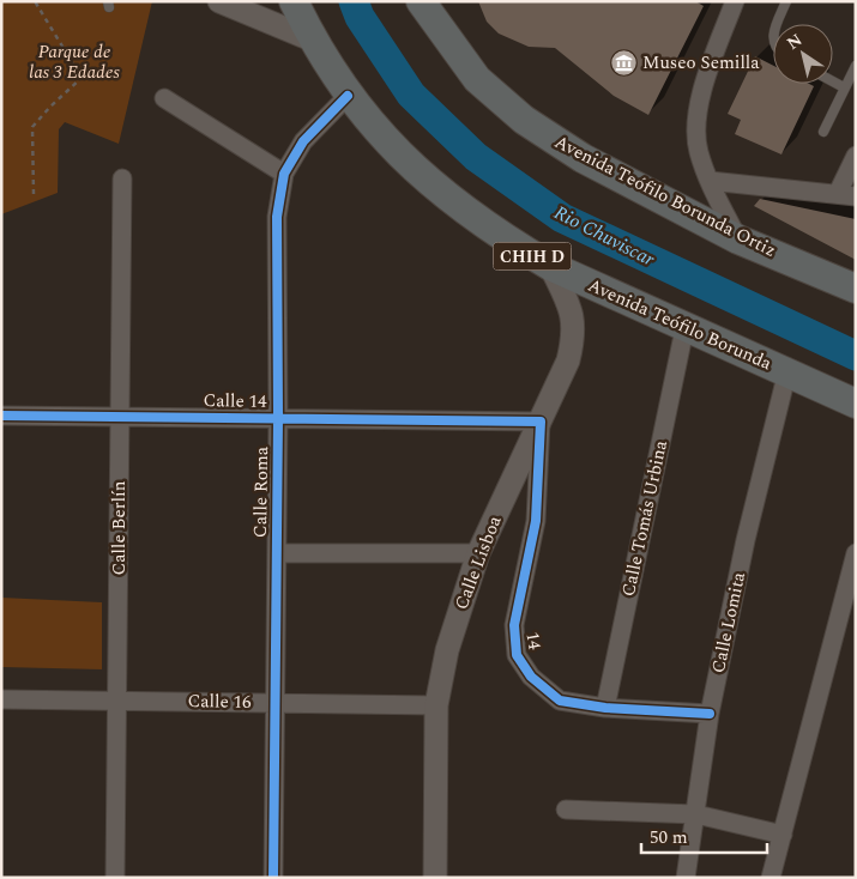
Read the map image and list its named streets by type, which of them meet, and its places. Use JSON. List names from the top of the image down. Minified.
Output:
{"streets":{"main road":["Avenida Teófilo Borunda Ortiz","CHIH D","Avenida Teófilo Borunda"],"street":["Calle 14","Calle Roma","Calle Tomás Urbina","Calle Berlín","Calle Lisboa","Calle Lomita","14","Calle 16"]},"crossings":[["Avenida Teófilo Borunda","Calle Roma"],["Avenida Teófilo Borunda","Calle Tomás Urbina"],["Avenida Teófilo Borunda","Calle Lisboa"],["Avenida Teófilo Borunda","Calle Lomita"],["Calle 14","Calle Roma"],["Calle 14","Calle Berlín"],["Calle 14","Calle Lisboa"],["Calle 14","14"],["Calle Roma","Calle 16"],["Calle Tomás Urbina","14"],["Calle Berlín","Calle 16"],["Calle Lisboa","14"],["Calle Lisboa","Calle 16"],["Calle Lomita","14"]],"water":["Rio Chuviscar"],"parks":["Parque de las 3 Edades"],"places":{"museum":["Museo Semilla"]},"scale_bar":"50 m","north":"top left"}
